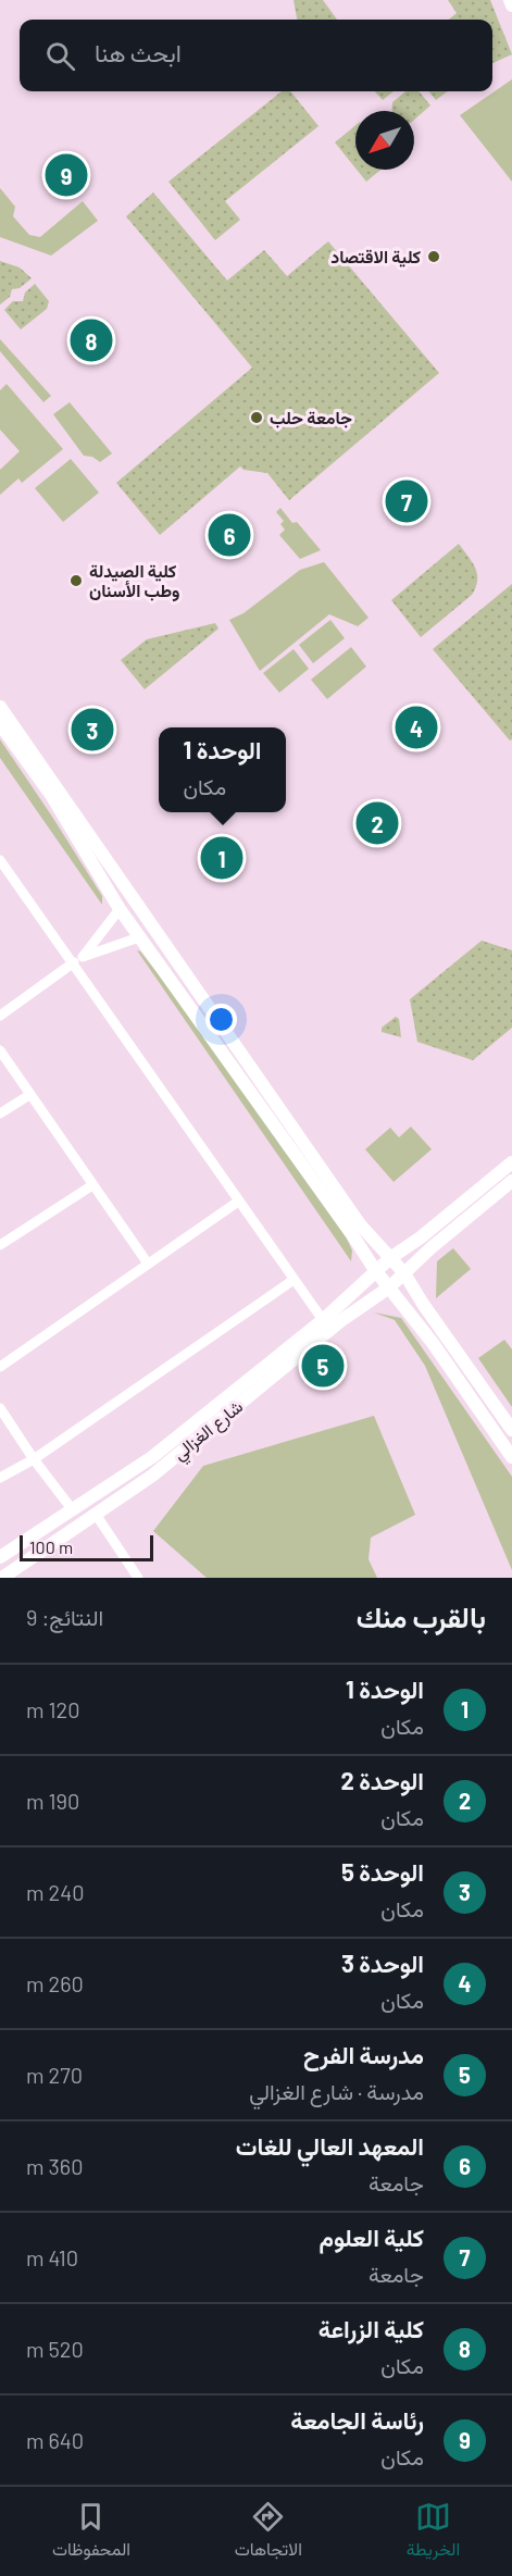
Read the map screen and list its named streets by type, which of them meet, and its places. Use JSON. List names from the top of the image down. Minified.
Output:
{"streets":{"main road":["شارع الغزالي"]},"places":["كلية الاقتصاد","جامعة حلب","كلية الصيدلة وطب الأسنان"],"scale_bar":"100 m","north":"bottom left","page":{"search":"ابحث هنا","pins":["9","8","7","6","4","3","2","1","5"],"popup":["الوحدة 1","مكان"],"scale":"100 m","heading":["بالقرب منك","النتائج: 9"],"list":[{"mark":"1","name":"الوحدة 1","note":"مكان","value":"120 m"},{"mark":"2","name":"الوحدة 2","note":"مكان","value":"190 m"},{"mark":"3","name":"الوحدة 5","note":"مكان","value":"240 m"},{"mark":"4","name":"الوحدة 3","note":"مكان","value":"260 m"},{"mark":"5","name":"مدرسة الفرح","note":"مدرسة · شارع الغزالي","value":"270 m"},{"mark":"6","name":"المعهد العالي للغات","note":"جامعة","value":"360 m"},{"mark":"7","name":"كلية العلوم","note":"جامعة","value":"410 m"},{"mark":"8","name":"كلية الزراعة","note":"مكان","value":"520 m"},{"mark":"9","name":"رئاسة الجامعة","note":"مكان","value":"640 m"}],"nav":["الخريطة","الاتجاهات","المحفوظات"]}}
